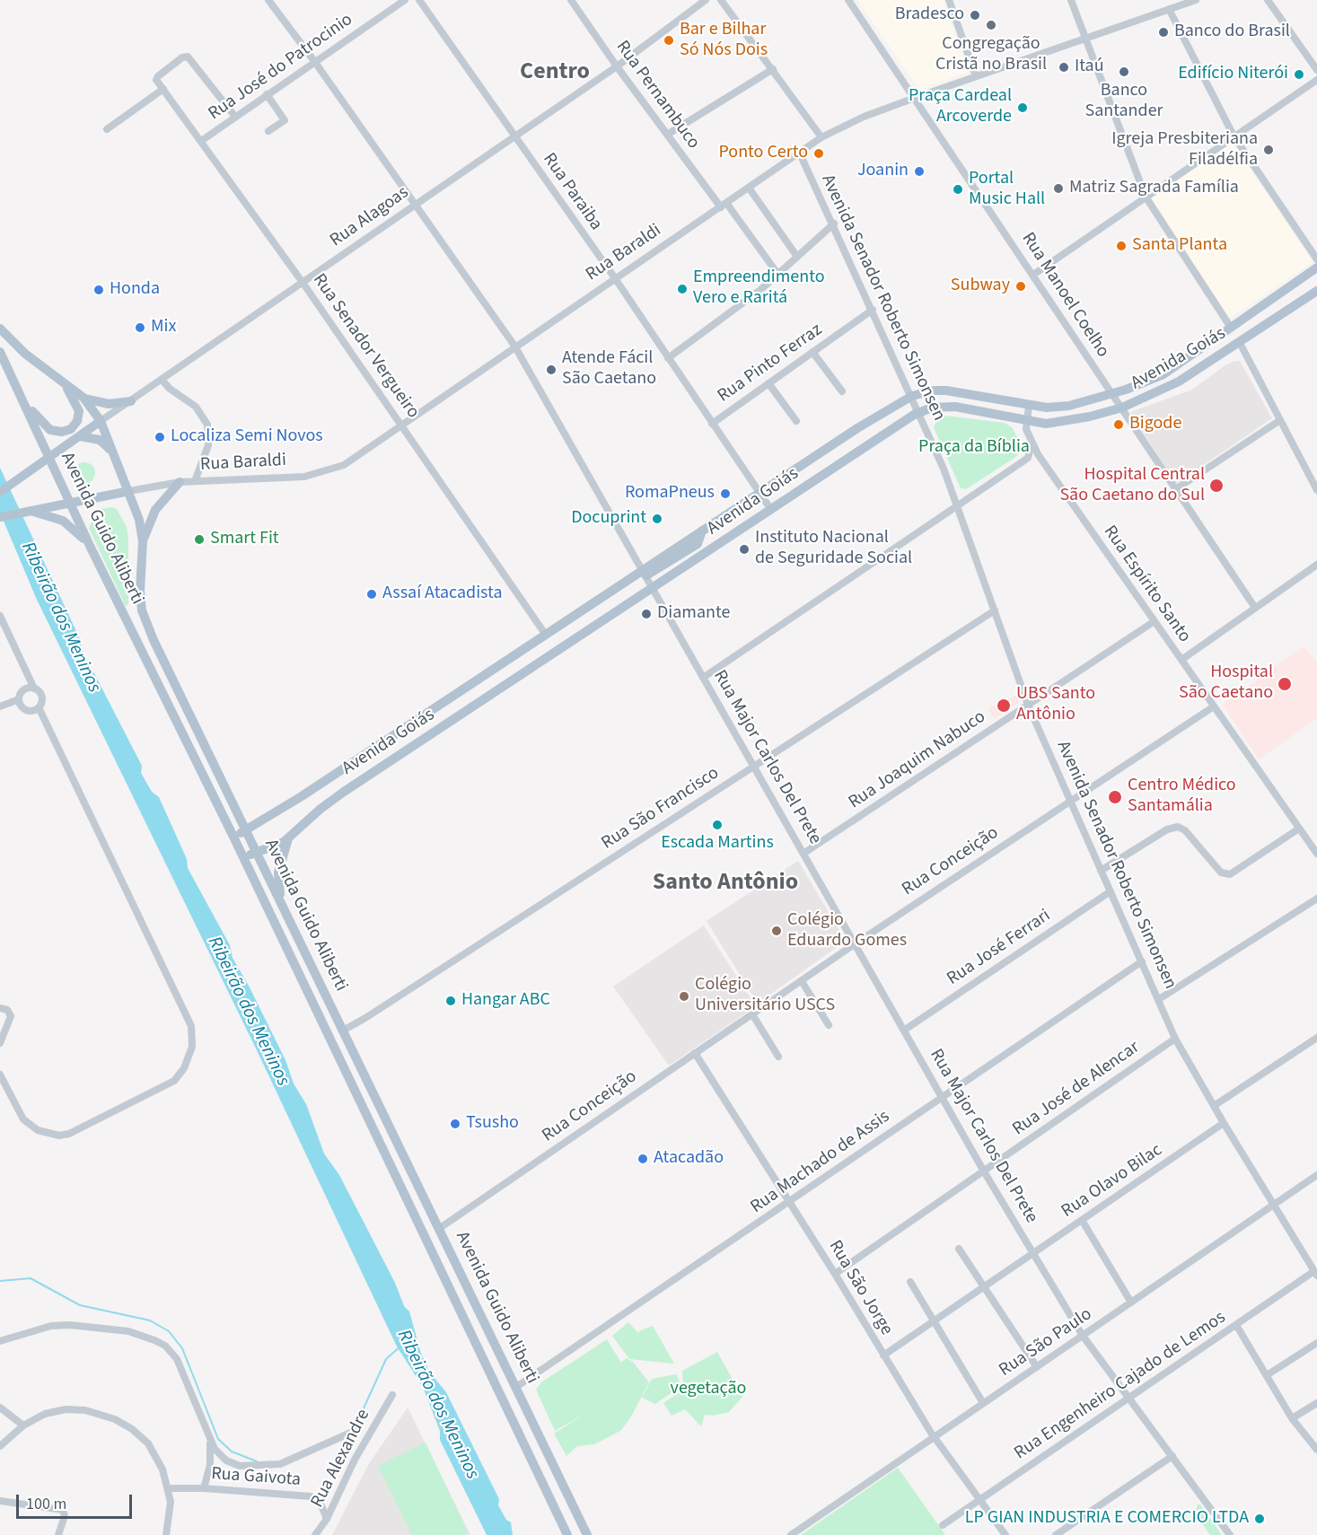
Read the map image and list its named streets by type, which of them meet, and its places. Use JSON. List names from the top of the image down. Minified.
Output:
{"streets":{"main road":["Rua Alagoas","Rua Baraldi","Avenida Goiás","Avenida Guido Aliberti"],"street":["Rua José do Patrocinio","Rua Pernambuco","Rua Paraiba","Rua Manoel Coelho","Avenida Senador Roberto Simonsen","Rua Senador Vergueiro","Rua Pinto Ferraz","Rua Espírito Santo","Rua Major Carlos Del Prete","Rua Joaquim Nabuco","Rua São Francisco","Rua Conceição","Rua José Ferrari","Rua José de Alencar","Rua Machado de Assis","Rua Olavo Bilac","Rua São Jorge","Rua São Paulo","Rua Engenheiro Cajado de Lemos","Rua Alexandre","Rua Gaivota"]},"crossings":[["Rua José do Patrocinio","Rua Senador Vergueiro"],["Rua José do Patrocinio","Rua Major Carlos Del Prete"],["Rua Pernambuco","Rua Alagoas"],["Rua Pernambuco","Rua Baraldi"],["Rua Paraiba","Rua Alagoas"],["Rua Paraiba","Rua Baraldi"],["Rua Paraiba","Avenida Goiás"],["Rua Paraiba","Rua Pinto Ferraz"],["Rua Alagoas","Rua Baraldi"],["Rua Alagoas","Rua Senador Vergueiro"],["Rua Alagoas","Avenida Guido Aliberti"],["Rua Alagoas","Rua Major Carlos Del Prete"],["Rua Baraldi","Rua Manoel Coelho"],["Rua Baraldi","Avenida Senador Roberto Simonsen"],["Rua Baraldi","Rua Senador Vergueiro"],["Rua Baraldi","Avenida Guido Aliberti"],["Rua Baraldi","Rua Major Carlos Del Prete"],["Rua Manoel Coelho","Avenida Goiás"],["Avenida Senador Roberto Simonsen","Avenida Goiás"],["Avenida Senador Roberto Simonsen","Rua Pinto Ferraz"],["Avenida Senador Roberto Simonsen","Rua Joaquim Nabuco"],["Avenida Senador Roberto Simonsen","Rua São Francisco"],["Avenida Senador Roberto Simonsen","Rua Conceição"],["Avenida Senador Roberto Simonsen","Rua José Ferrari"],["Avenida Senador Roberto Simonsen","Rua José de Alencar"],["Avenida Senador Roberto Simonsen","Rua Machado de Assis"],["Avenida Senador Roberto Simonsen","Rua Olavo Bilac"],["Avenida Senador Roberto Simonsen","Rua São Paulo"],["Avenida Senador Roberto Simonsen","Rua Engenheiro Cajado de Lemos"],["Rua Senador Vergueiro","Avenida Goiás"],["Avenida Goiás","Avenida Guido Aliberti"],["Avenida Goiás","Rua Espírito Santo"],["Avenida Goiás","Rua Major Carlos Del Prete"],["Avenida Guido Aliberti","Rua São Francisco"],["Avenida Guido Aliberti","Rua Conceição"],["Avenida Guido Aliberti","Rua Machado de Assis"],["Rua Espírito Santo","Rua Joaquim Nabuco"],["Rua Espírito Santo","Rua Conceição"],["Rua Major Carlos Del Prete","Rua Joaquim Nabuco"],["Rua Major Carlos Del Prete","Rua São Francisco"],["Rua Major Carlos Del Prete","Rua Conceição"],["Rua Major Carlos Del Prete","Rua José Ferrari"],["Rua Major Carlos Del Prete","Rua José de Alencar"],["Rua Major Carlos Del Prete","Rua Machado de Assis"],["Rua Major Carlos Del Prete","Rua Olavo Bilac"],["Rua Major Carlos Del Prete","Rua São Paulo"],["Rua Major Carlos Del Prete","Rua Engenheiro Cajado de Lemos"],["Rua Conceição","Rua São Jorge"],["Rua José de Alencar","Rua São Jorge"],["Rua Machado de Assis","Rua São Jorge"],["Rua Olavo Bilac","Rua São Jorge"],["Rua São Jorge","Rua São Paulo"],["Rua São Jorge","Rua Engenheiro Cajado de Lemos"],["Rua Alexandre","Rua Gaivota"]],"districts":["Centro","Santo Antônio"],"water":["Ribeirão dos Meninos"],"parks":["Praça da Bíblia","vegetação"],"places":["Bradesco","Congregação Cristã no Brasil","Banco do Brasil","Bar e Bilhar Só Nós Dois","Itaú","Banco Santander","Edifício Niterói","Praça Cardeal Arcoverde","Igreja Presbiteriana Filadélfia","Ponto Certo","Joanin","Matriz Sagrada Família","Portal Music Hall","Santa Planta","Subway","Empreendimento Vero e Raritá","Honda","Mix","Atende Fácil São Caetano","Bigode","Localiza Semi Novos","Hospital Central São Caetano do Sul","RomaPneus","Docuprint","Smart Fit","Instituto Nacional de Seguridade Social","Assaí Atacadista","Diamante","Hospital São Caetano","UBS Santo Antônio","Centro Médico Santamália","Escada Martins","Colégio Eduardo Gomes","Colégio Universitário USCS","Hangar ABC","Tsusho","Atacadão","LP GIAN INDUSTRIA E COMERCIO LTDA"],"scale_bar":"100 m"}
